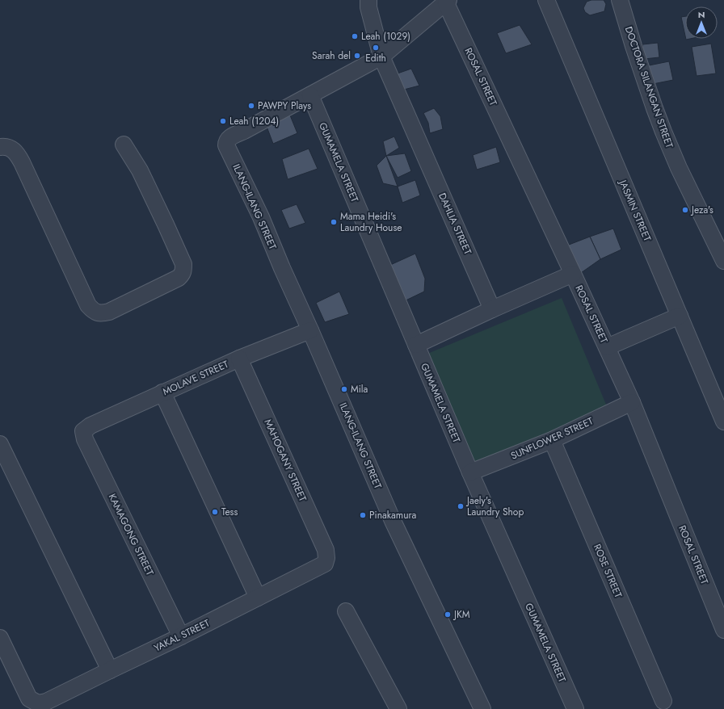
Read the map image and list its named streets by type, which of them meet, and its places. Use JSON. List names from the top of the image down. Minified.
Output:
{"streets":{"street":["ROSAL STREET","DOCTORA SILANGAN STREET","GUMAMELA STREET","ILANG-ILANG STREET","JASMIN STREET","DAHLIA STREET","MOLAVE STREET","SUNFLOWER STREET","MAHOGANY STREET","KAMAGONG STREET","ROSE STREET","YAKAL STREET"]},"crossings":[["ROSAL STREET","SUNFLOWER STREET"],["GUMAMELA STREET","ILANG-ILANG STREET"],["GUMAMELA STREET","SUNFLOWER STREET"],["ILANG-ILANG STREET","MOLAVE STREET"],["MOLAVE STREET","MAHOGANY STREET"],["MOLAVE STREET","KAMAGONG STREET"],["SUNFLOWER STREET","ROSE STREET"],["MAHOGANY STREET","YAKAL STREET"],["KAMAGONG STREET","YAKAL STREET"]],"places":["Leah (1029)","Edith","Sarah del","PAWPY Plays","Leah (1204)","Jeza's","Mama Heidi's Laundry House","Mila","Jaely's Laundry Shop","Tess","Pinakamura","JKM"],"north":"top"}
